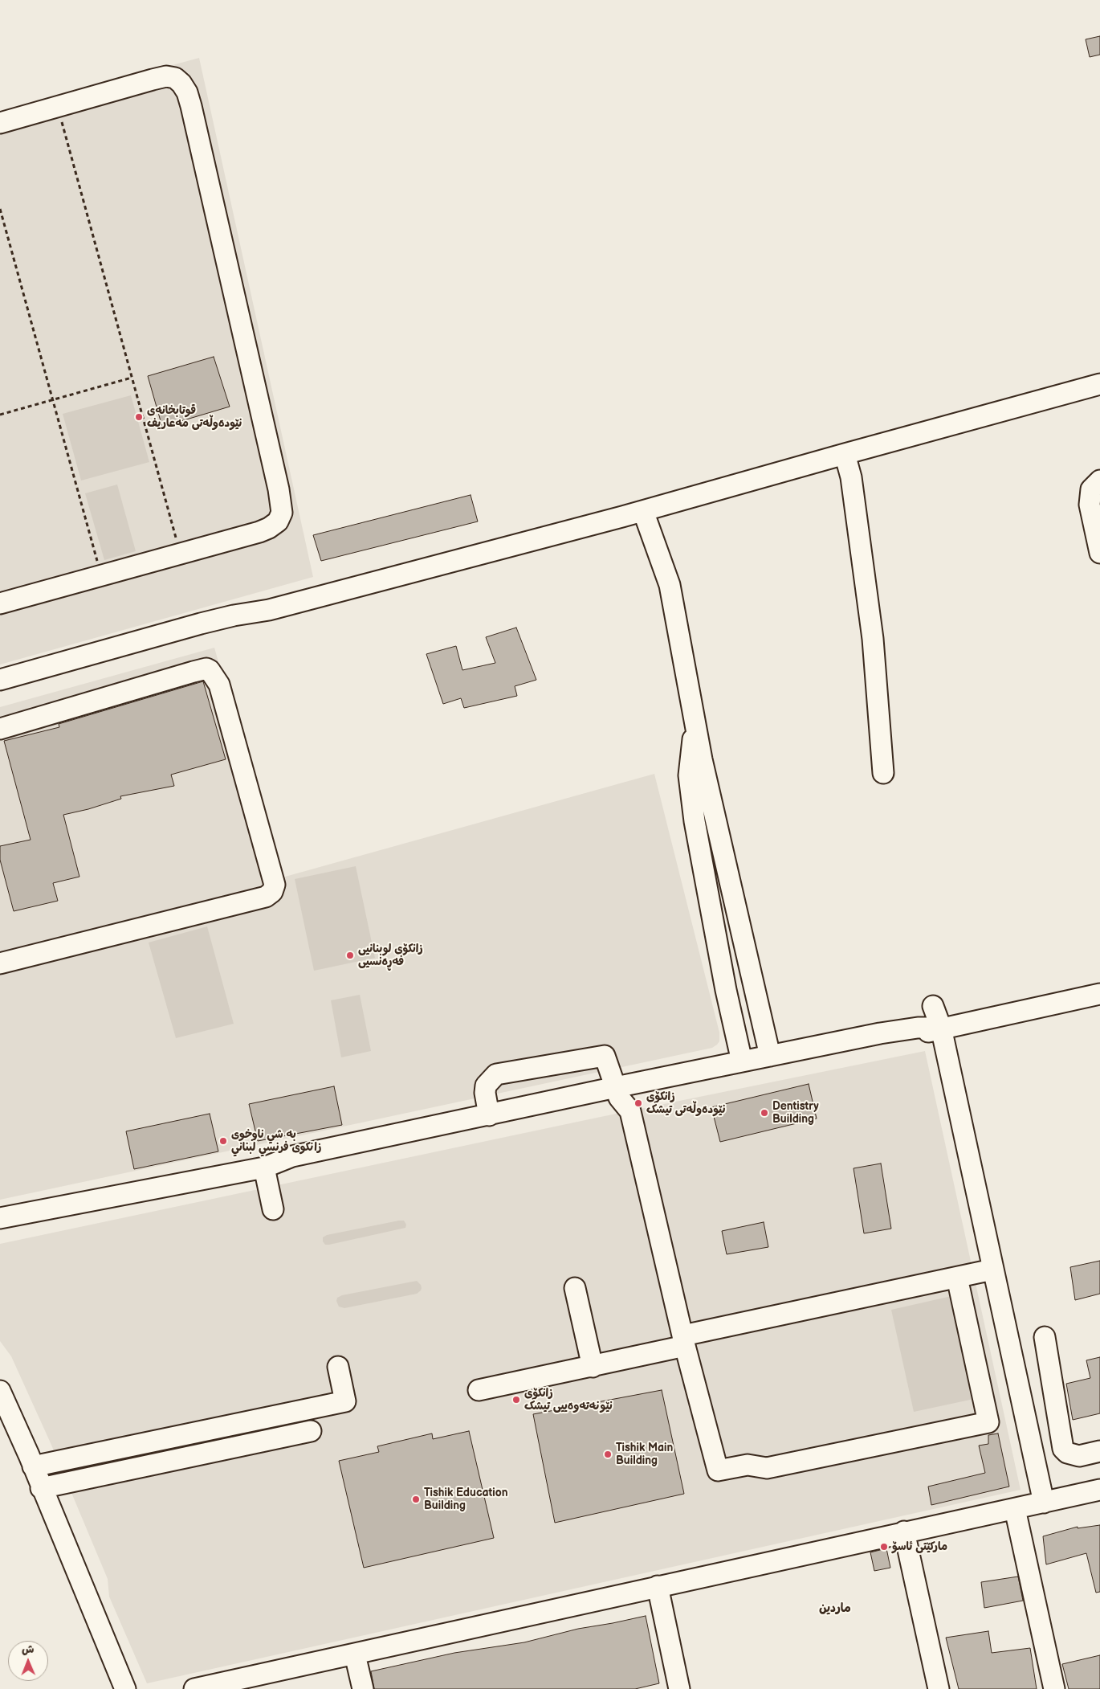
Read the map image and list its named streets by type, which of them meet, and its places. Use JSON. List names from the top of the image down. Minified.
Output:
{"districts":["ماردین"],"places":["قوتابخانەی نێودەوڵەتی مەعاریف","زانکۆی لوبنانیی فەڕەنسیی","زانکۆی نێودەوڵەتی تیشک","Dentistry Building","به شي ناوخوى زانكوى فرنسي لبناني","زانکۆی نێونەتەوەییی تیشک","Tishik Main Building","Tishik Education Building","مارکێتی ئاسۆ"],"north":"top"}
